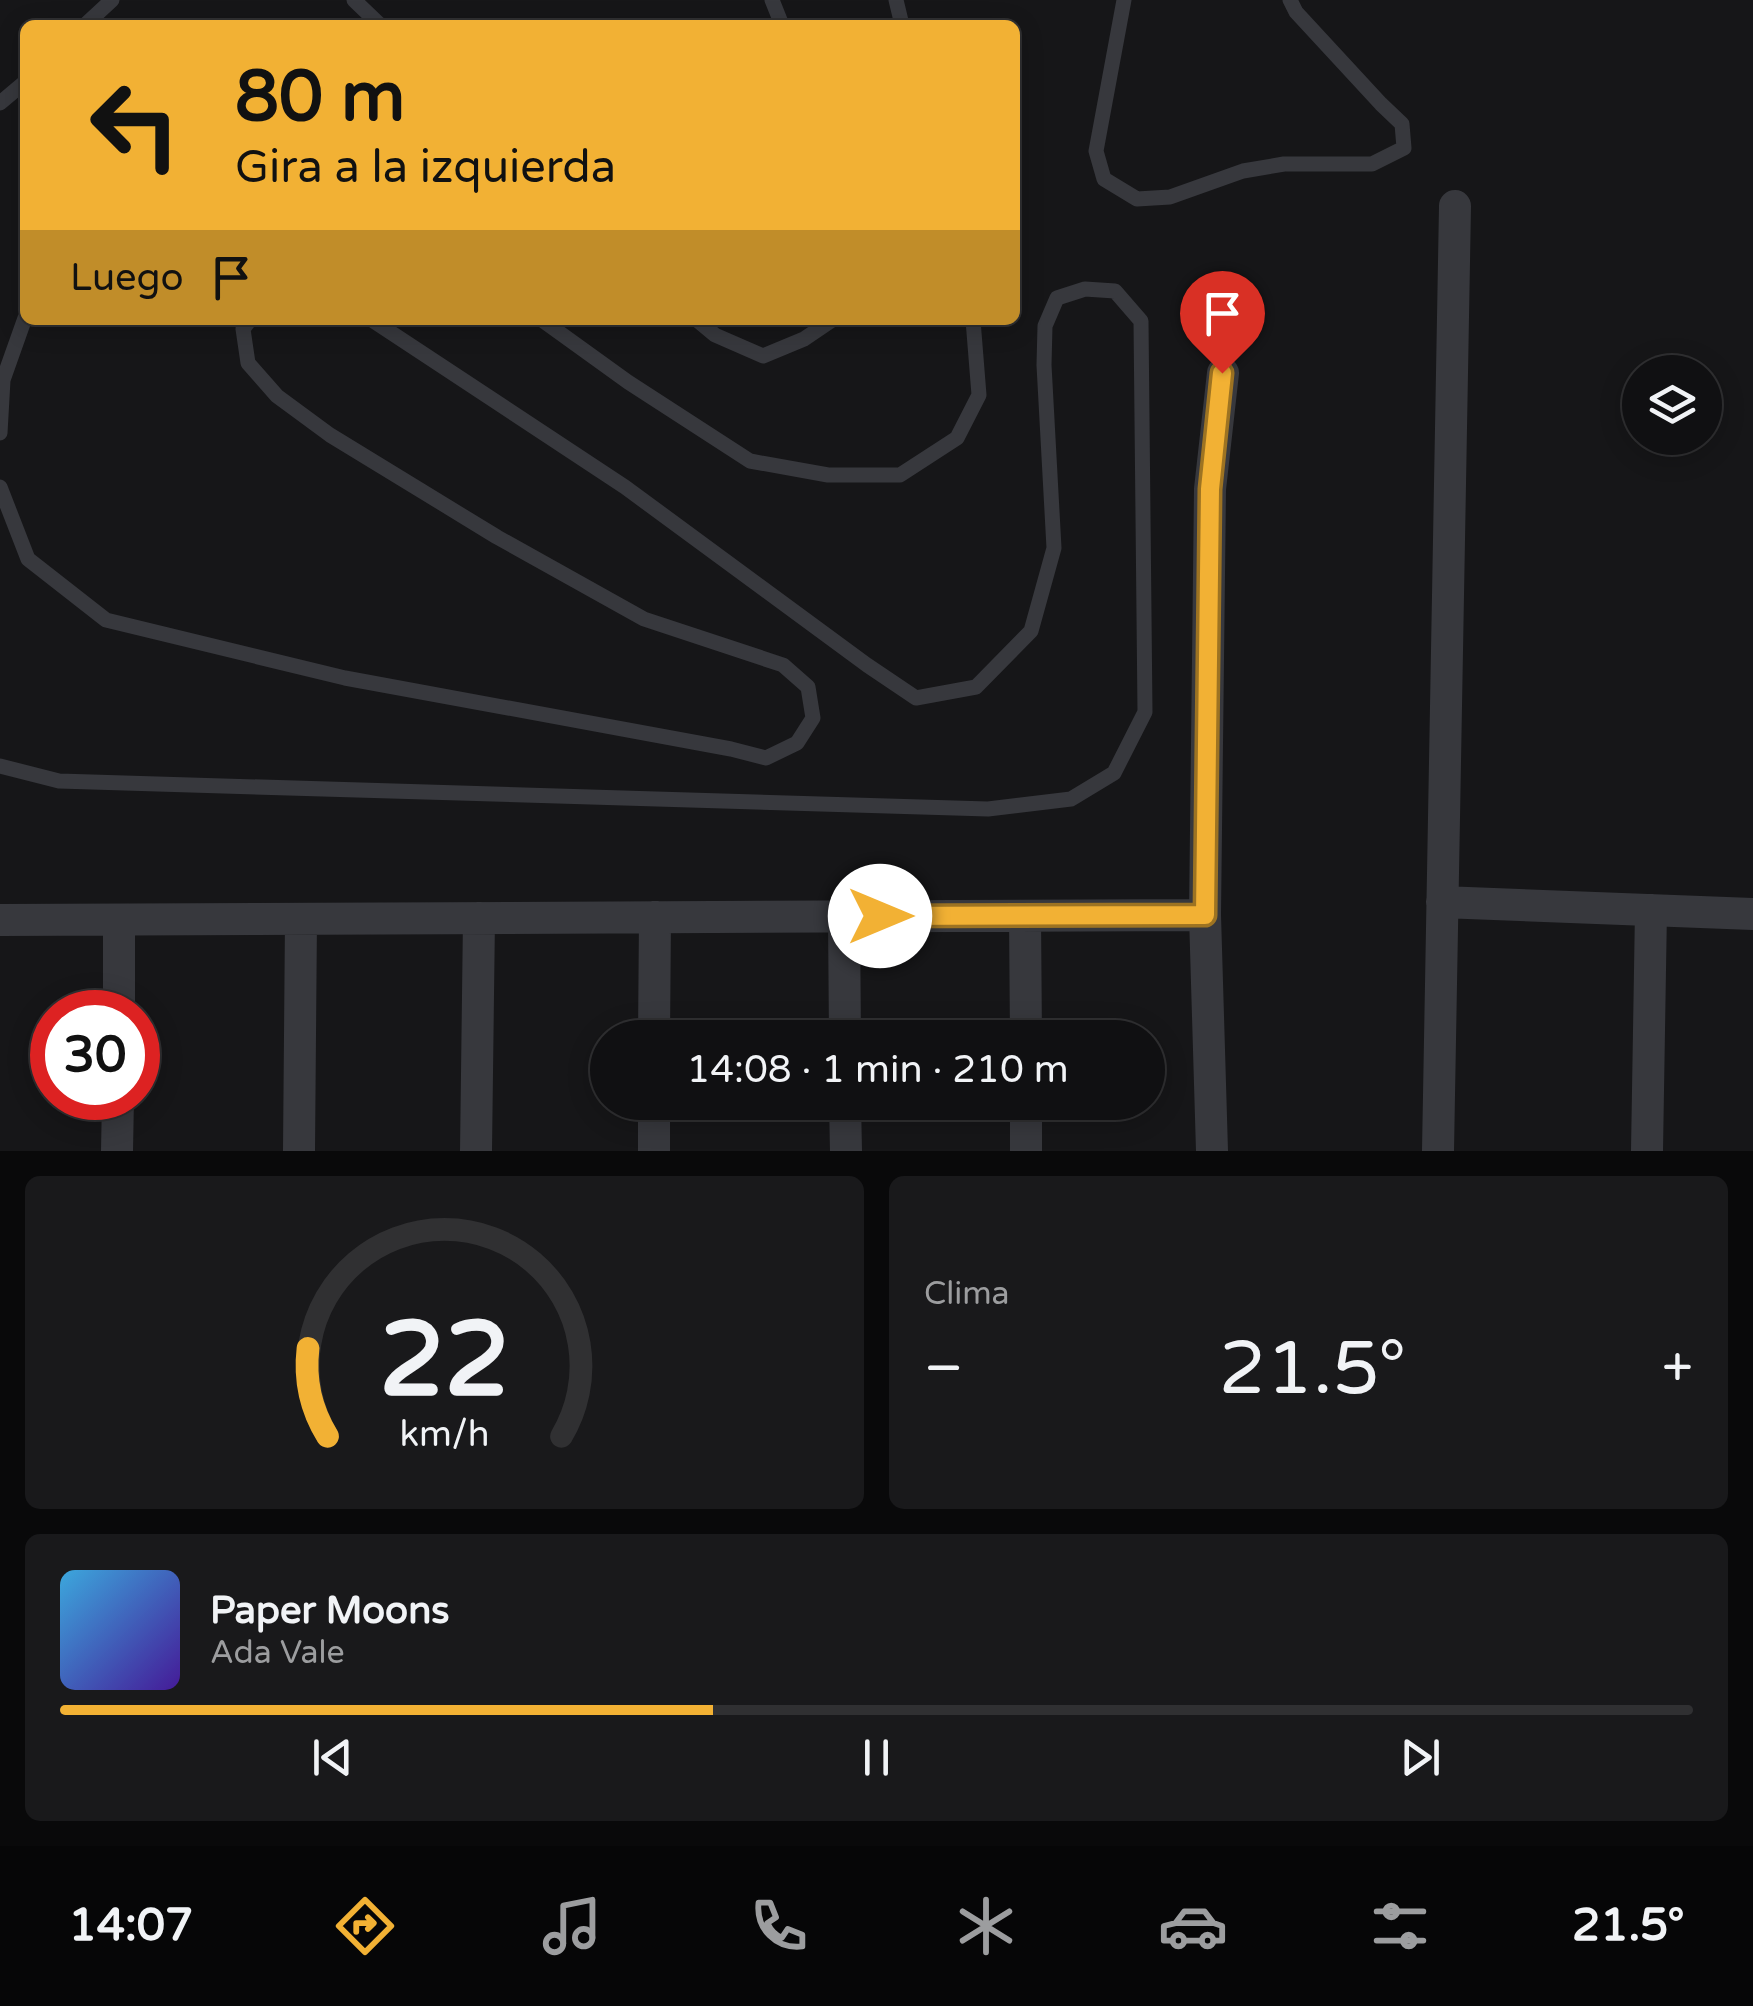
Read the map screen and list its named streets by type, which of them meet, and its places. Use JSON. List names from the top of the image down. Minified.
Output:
{"page":{"turn":["80 m","Gira a la izquierda"],"then":"Luego","limit":"30","trip":"14:08 · 1 min · 210 m","tile":"Clima","heat":["−","21.5°","+"],"song":["Paper Moons","Ada Vale"],"tabs":["14:07","21.5°"],"gauge":["22","km/h"]}}
